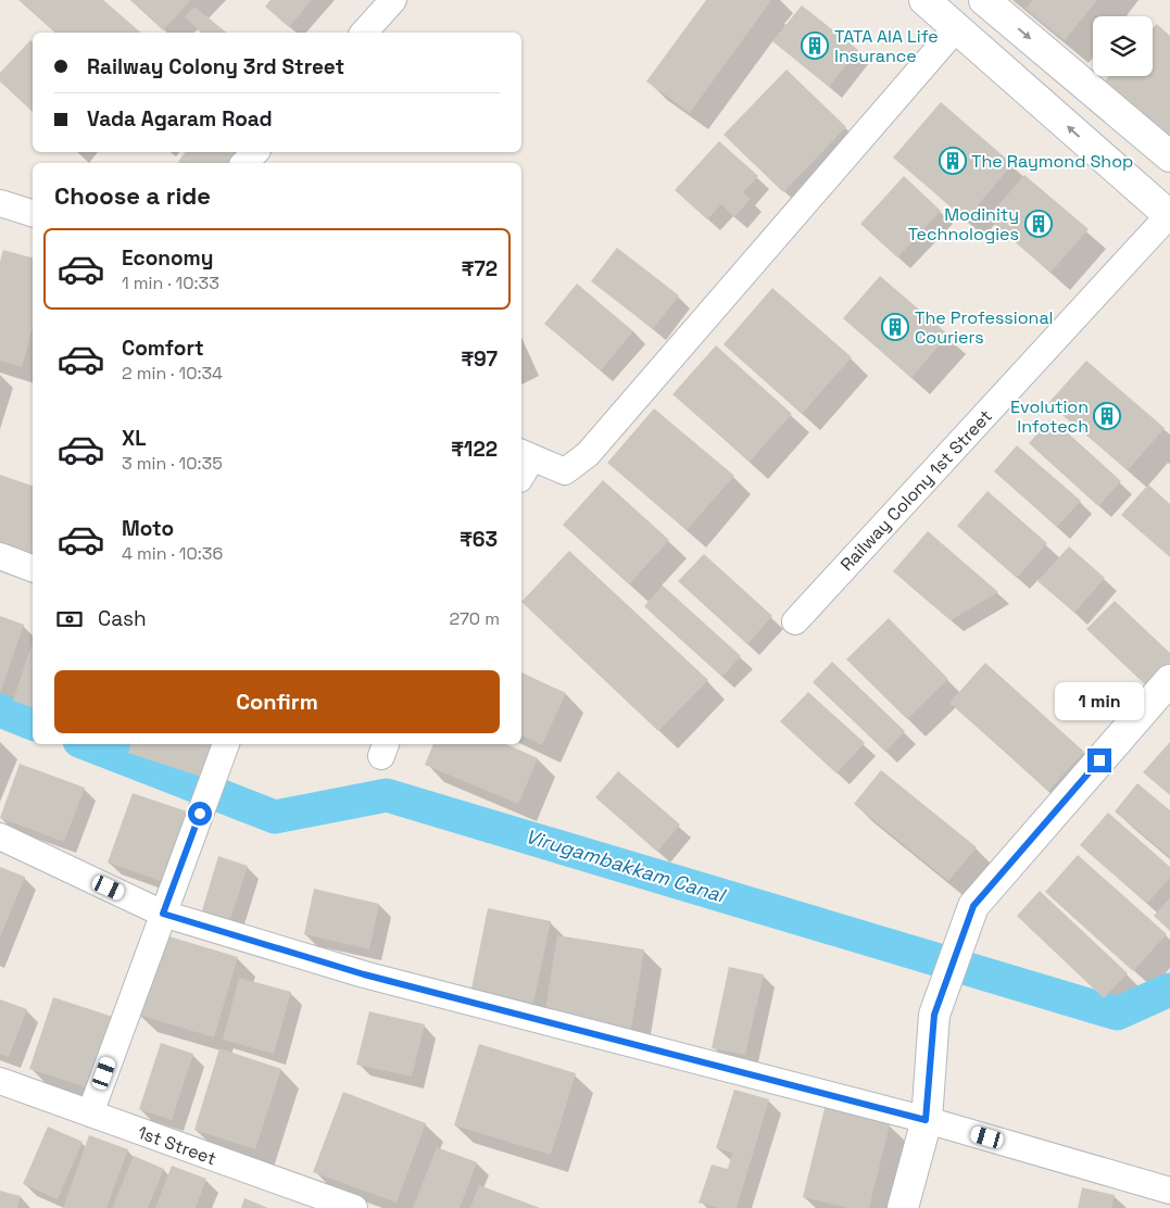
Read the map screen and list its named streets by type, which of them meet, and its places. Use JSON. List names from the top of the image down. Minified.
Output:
{"streets":{"street":["Railway Colony 1st Street","1st Street"]},"water":["Virugambakkam Canal"],"places":{"building":["TATA AIA Life Insurance","The Raymond Shop","Modinity Technologies","The Professional Couriers","Evolution Infotech"]},"page":{"banner":["Railway Colony 3rd Street","Vada Agaram Road"],"heading":"Choose a ride","list":[{"name":"Economy","note":"1 min · 10:33","value":"₹72"},{"name":"Comfort","note":"2 min · 10:34","value":"₹97"},{"name":"XL","note":"3 min · 10:35","value":"₹122"},{"name":"Moto","note":"4 min · 10:36","value":"₹63"}],"pay":["Cash","270 m"],"buttons":"Confirm","bubble":"1 min"}}
